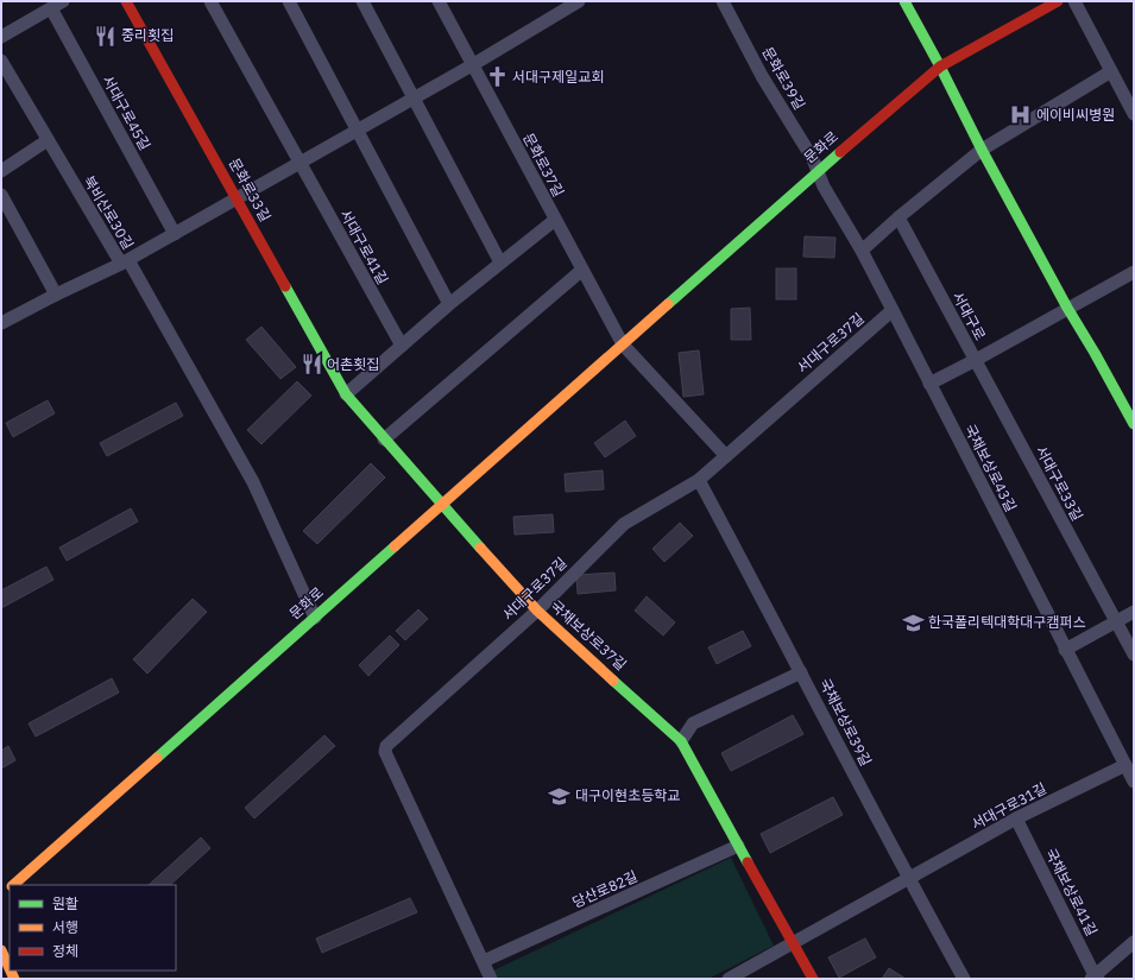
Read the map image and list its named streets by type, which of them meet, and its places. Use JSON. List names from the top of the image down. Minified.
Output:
{"streets":{"main road":["문화로","문화로33길","국채보상로37길"],"street":["문화로39길","서대구로45길","문화로37길","북비산로30길","서대구로41길","서대구로","서대구로37길","국채보상로43길","서대구로33길","국채보상로39길","서대구로31길","당산로82길","국채보상로41길"]},"crossings":[["문화로39길","문화로"],["문화로39길","국채보상로43길"],["문화로","문화로37길"],["문화로","문화로33길"],["문화로","국채보상로43길"],["문화로","국채보상로37길"],["문화로33길","국채보상로37길"],["서대구로","서대구로33길"],["서대구로37길","국채보상로43길"],["서대구로37길","국채보상로37길"],["서대구로37길","국채보상로39길"],["서대구로37길","당산로82길"],["국채보상로43길","서대구로31길"],["국채보상로37길","서대구로31길"],["국채보상로37길","당산로82길"],["국채보상로39길","서대구로31길"],["서대구로31길","국채보상로41길"]],"places":{"restaurant":["중리횟집","어촌횟집"],"church":["서대구제일교회"],"hospital":["에이비씨병원"],"school or university":["한국폴리텍대학대구캠퍼스","대구이현초등학교"]},"legend":["원활","서행","정체"]}
